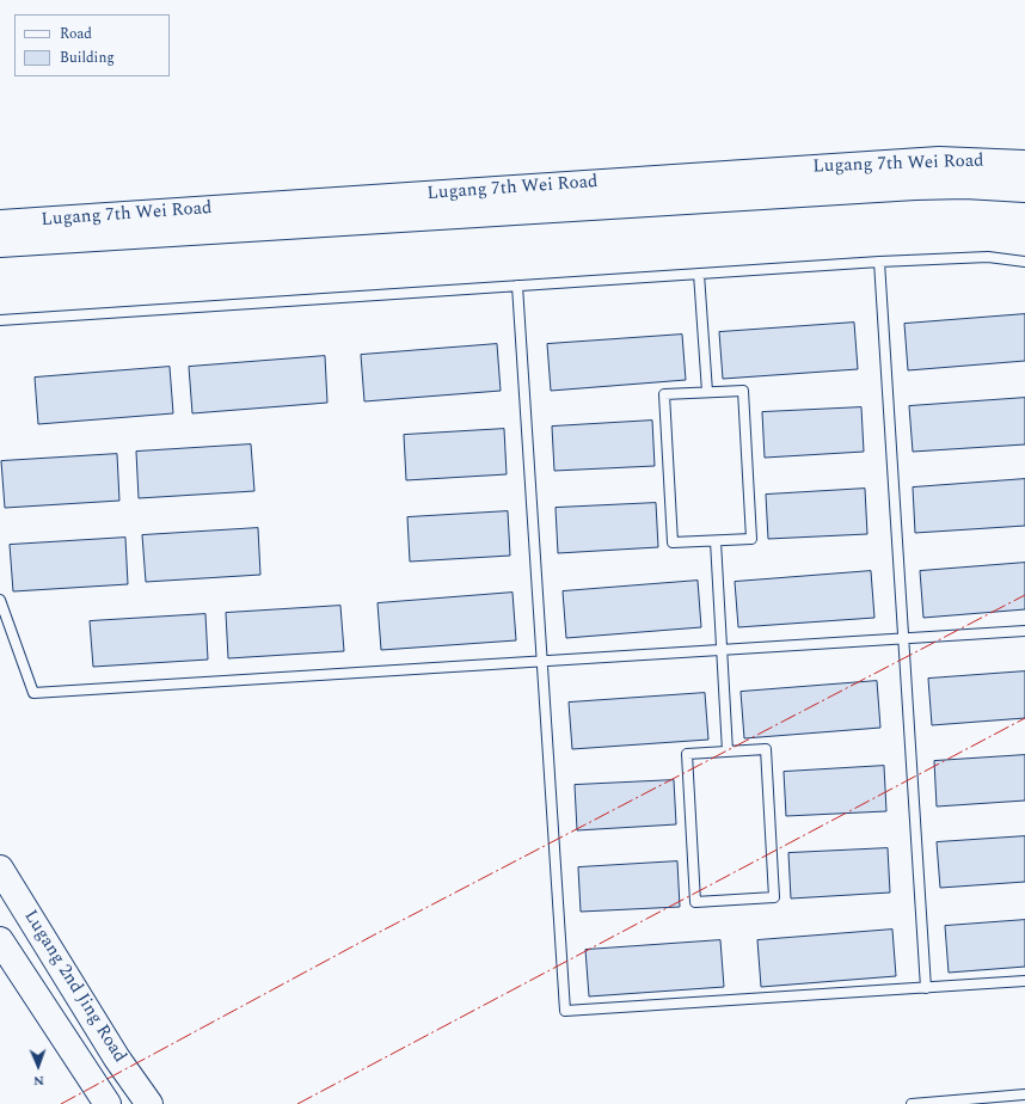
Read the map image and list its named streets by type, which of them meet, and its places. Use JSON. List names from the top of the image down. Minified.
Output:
{"streets":{"street":["Lugang 7th Wei Road","Lugang 2nd Jing Road"]},"legend":["Road","Building"],"north":"bottom"}
